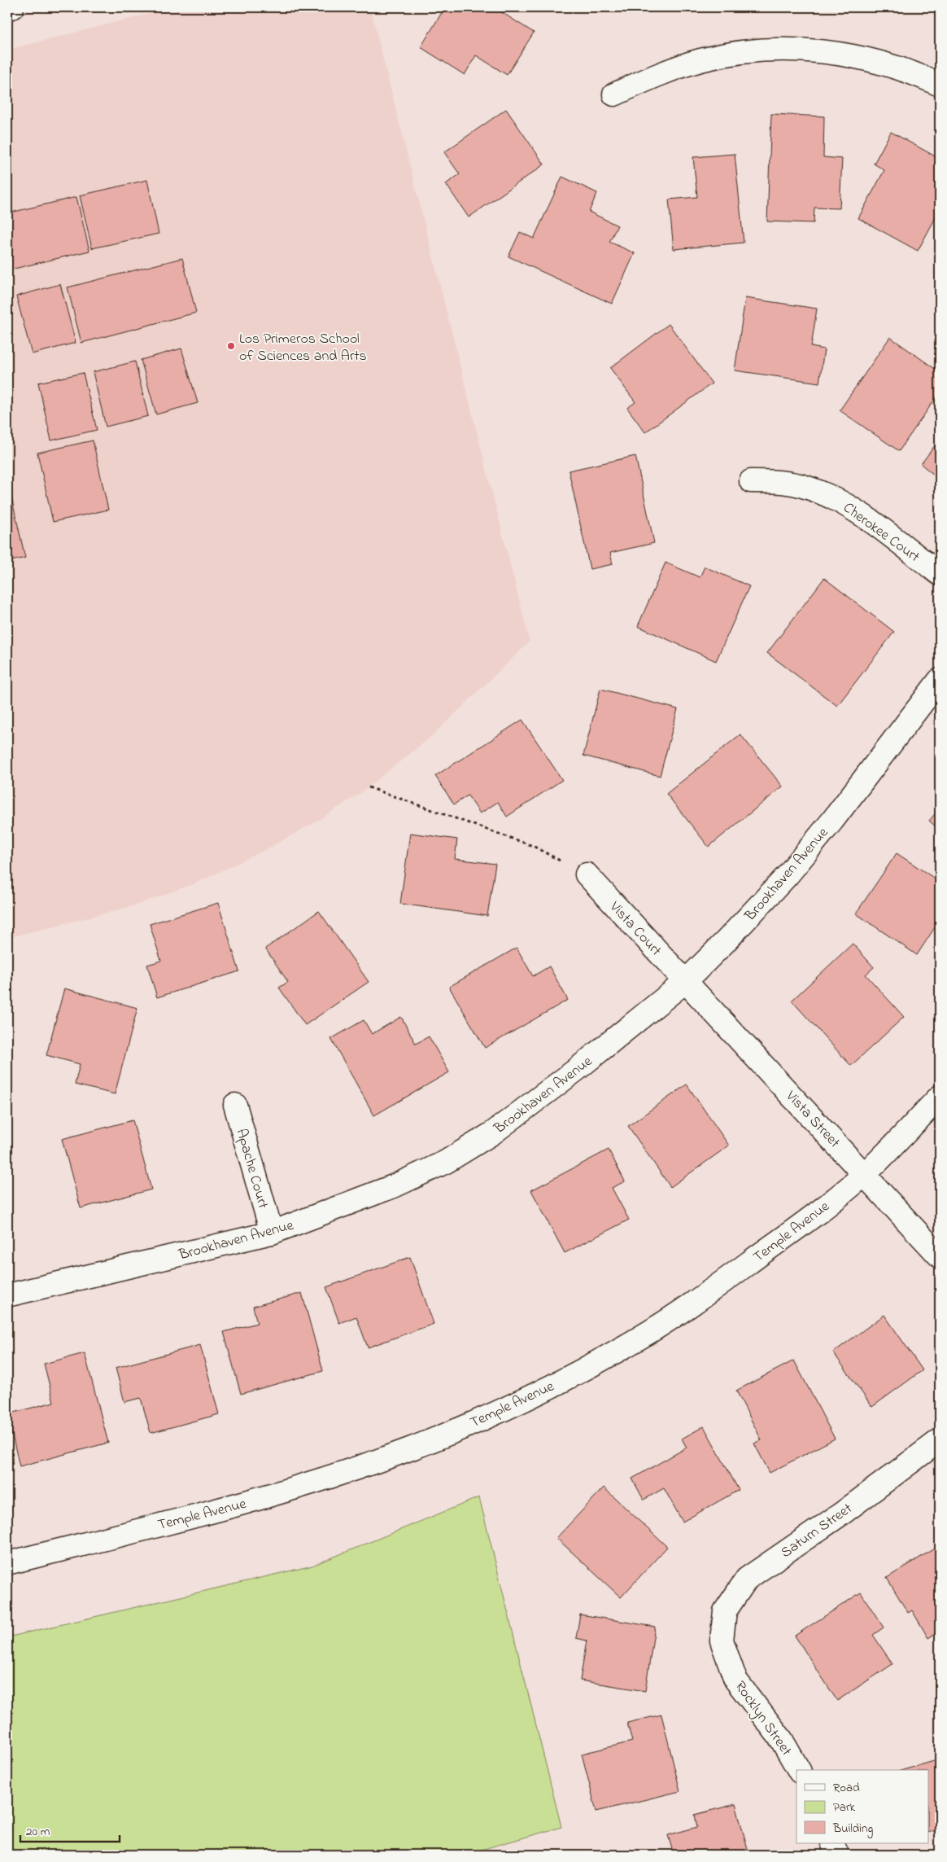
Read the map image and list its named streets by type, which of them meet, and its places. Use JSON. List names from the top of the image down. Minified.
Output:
{"streets":{"street":["Cherokee Court","Brookhaven Avenue","Vista Court","Vista Street","Apache Court","Temple Avenue","Saturn Street","Rocklyn Street"]},"crossings":[["Brookhaven Avenue","Vista Court"],["Brookhaven Avenue","Vista Street"],["Brookhaven Avenue","Apache Court"],["Vista Court","Vista Street"],["Vista Street","Temple Avenue"],["Saturn Street","Rocklyn Street"]],"places":["Los Primeros School of Sciences and Arts"],"legend":["Road","Park","Building"],"scale_bar":"20 m"}
